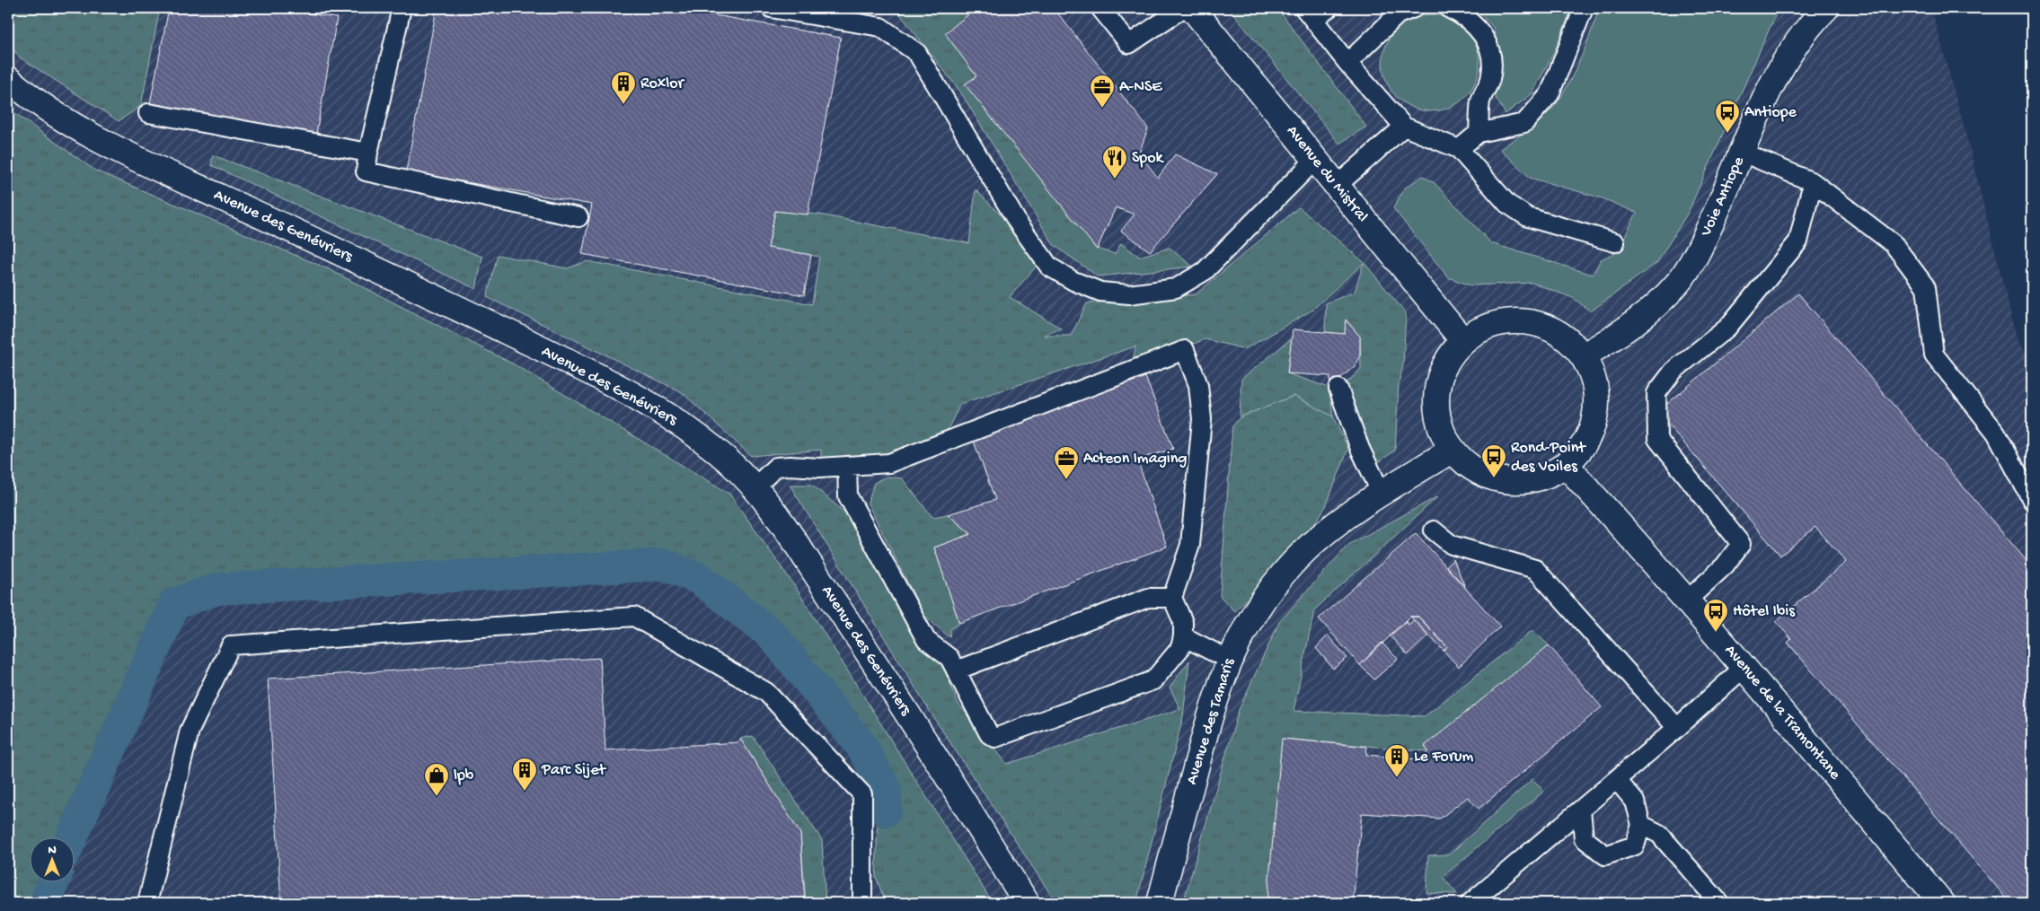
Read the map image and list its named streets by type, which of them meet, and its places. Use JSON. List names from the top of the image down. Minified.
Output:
{"streets":{"street":["Avenue du Mistral","Voie Antiope","Avenue des Genévriers","Avenue de la Tramontane","Avenue des Tamaris"]},"crossings":[["Avenue du Mistral","Voie Antiope"],["Avenue du Mistral","Avenue de la Tramontane"],["Avenue du Mistral","Avenue des Tamaris"],["Voie Antiope","Avenue de la Tramontane"],["Voie Antiope","Avenue des Tamaris"],["Avenue de la Tramontane","Avenue des Tamaris"]],"places":{"building":["Roxlor","Le Forum","Parc Sijet"],"office":["A-NSE","Acteon Imaging"],"bus stop":["Antiope","Rond-Point des Voiles","Hôtel Ibis"],"restaurant":["Spok"],"shop":["lpb"]},"north":"top"}
